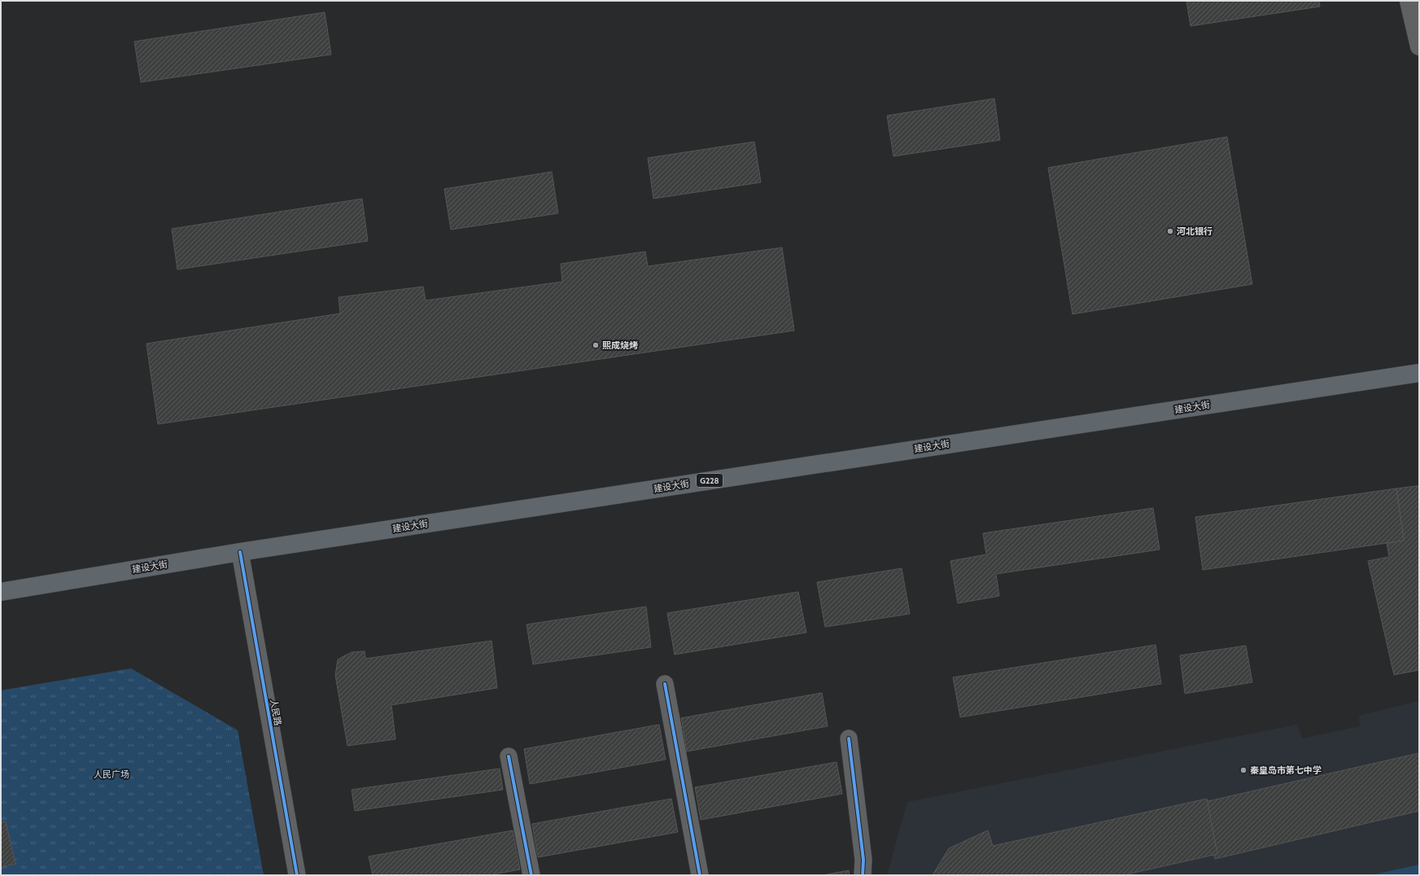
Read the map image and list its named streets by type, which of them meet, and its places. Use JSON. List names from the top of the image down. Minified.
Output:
{"streets":{"highway":["建设大街","G228"],"street":["人民路"]},"crossings":[["建设大街","人民路"]],"parks":["人民广场"],"places":["河北银行","熙成烧烤","秦皇岛市第七中学"]}
